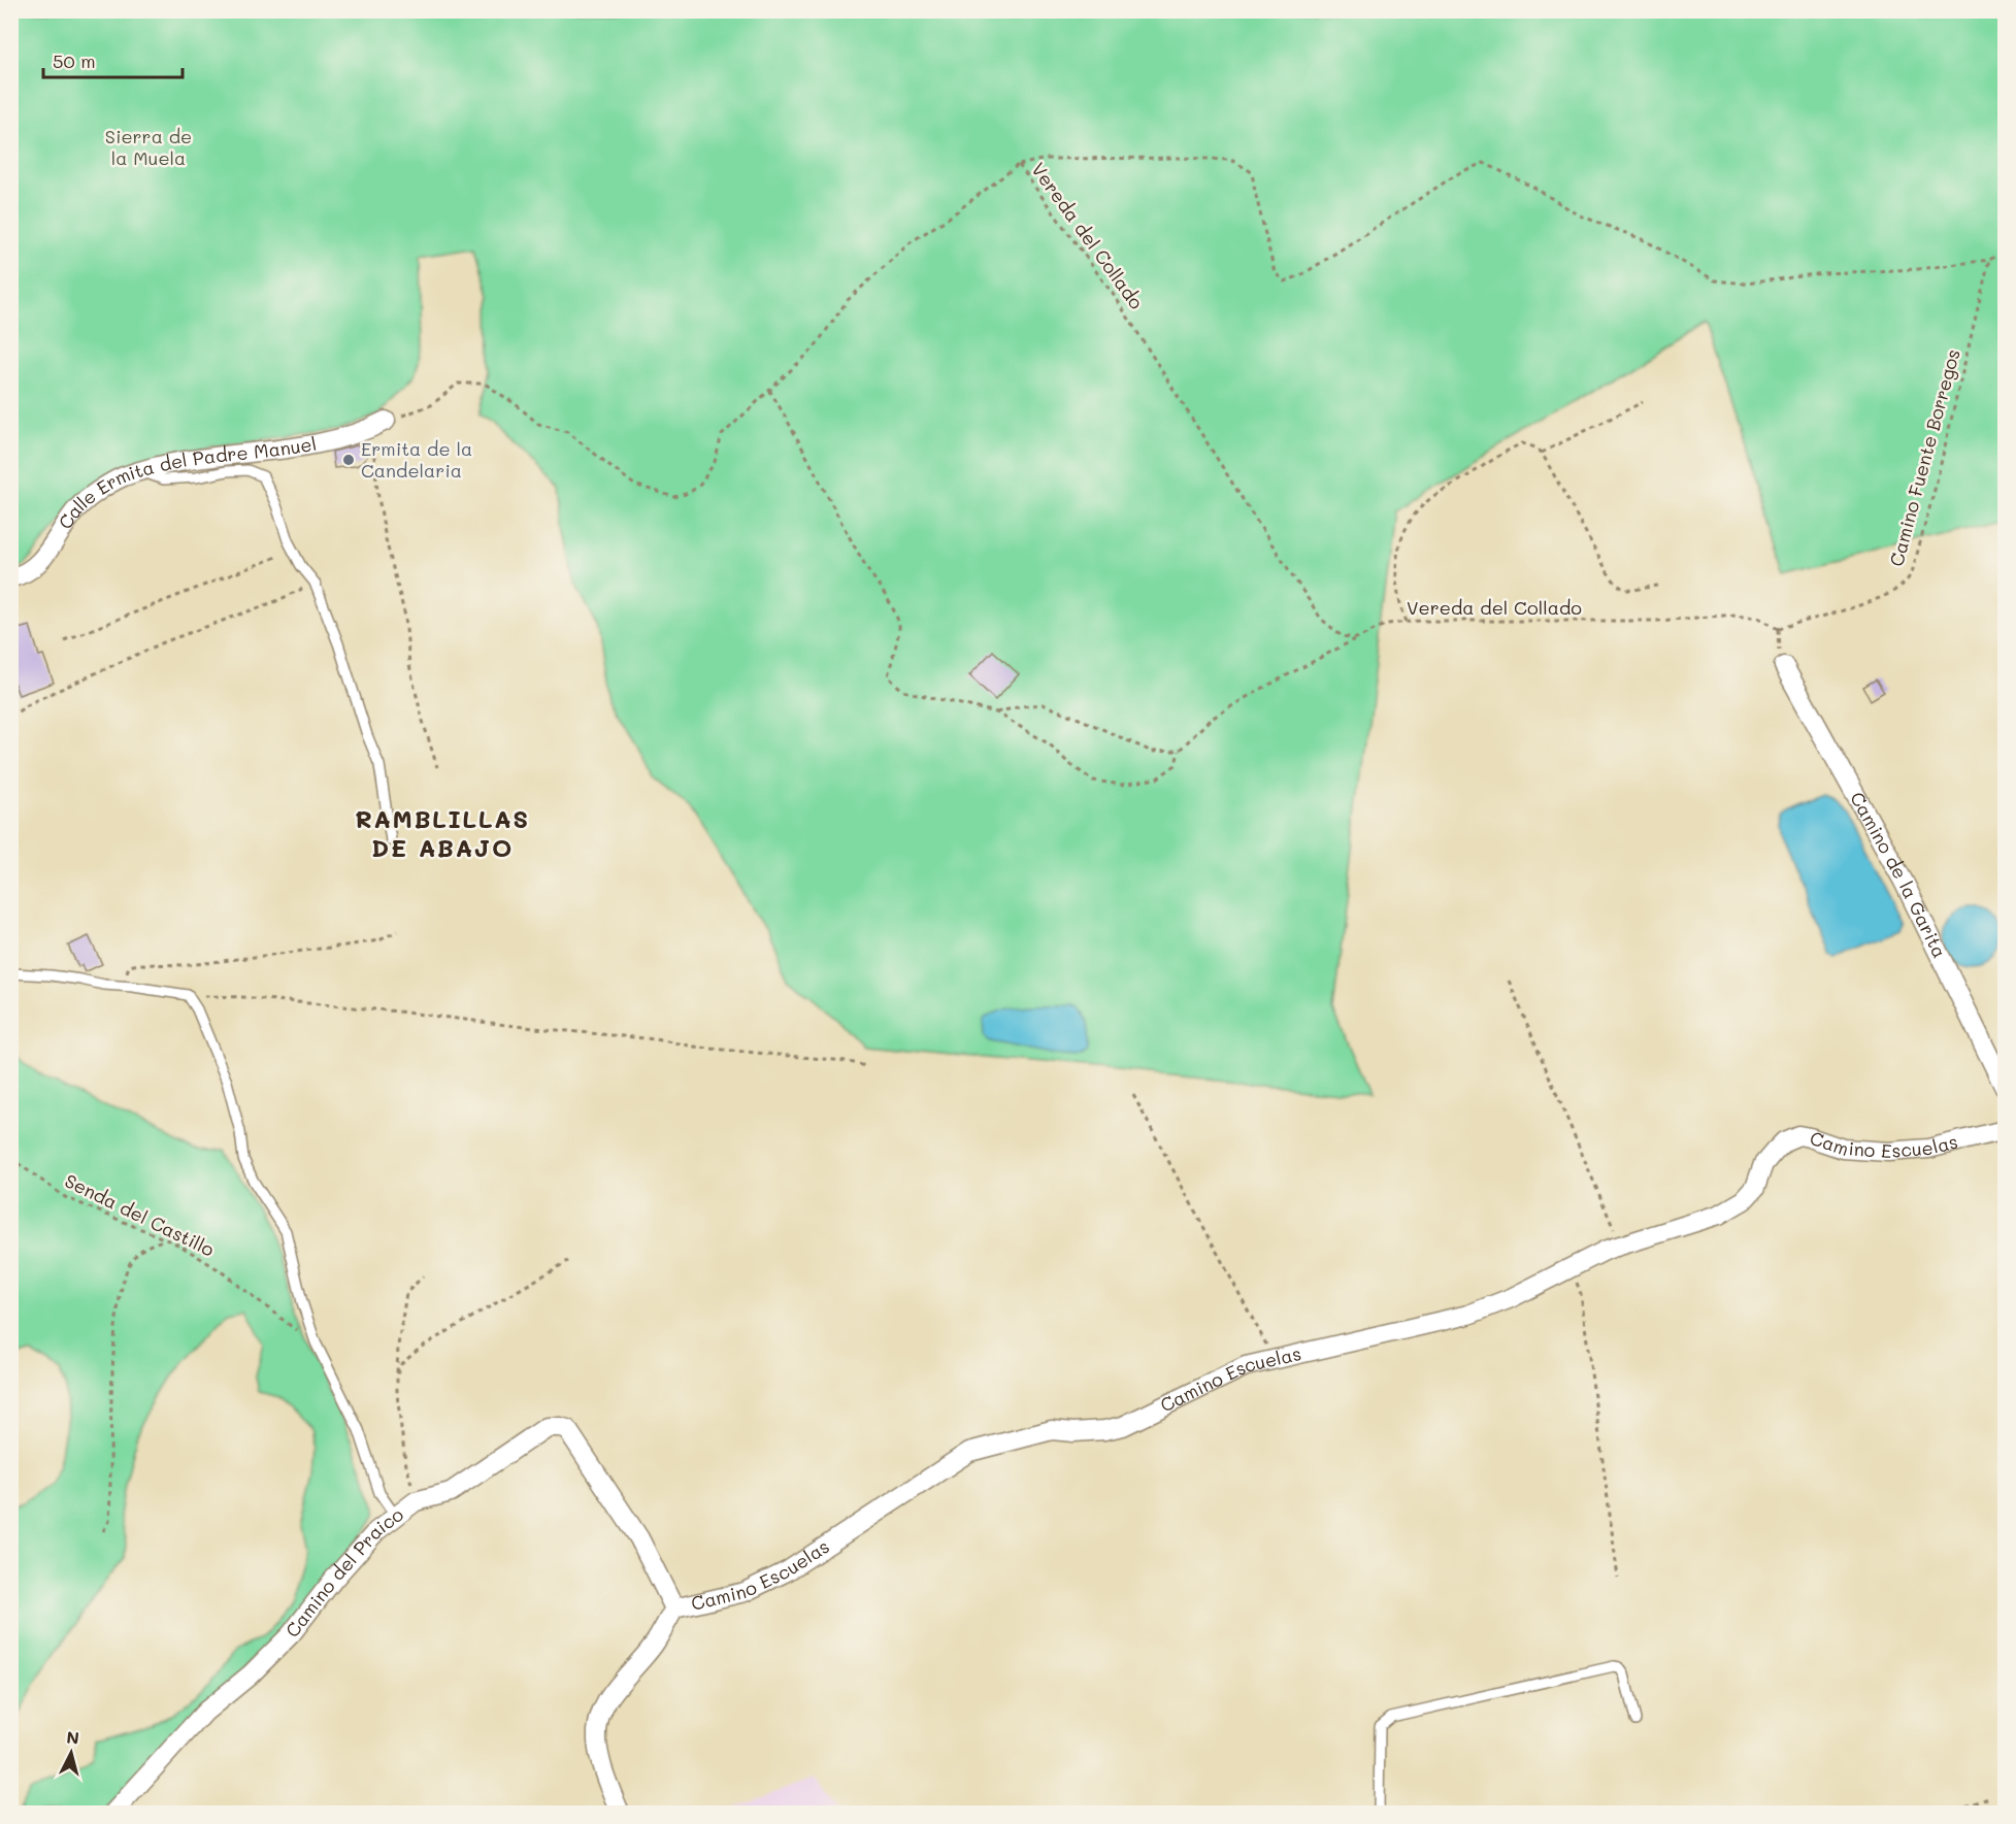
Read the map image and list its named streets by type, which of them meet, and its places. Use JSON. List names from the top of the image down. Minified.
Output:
{"streets":{"street":["Calle Ermita del Padre Manuel","Camino de la Garita","Camino Escuelas","Camino del Praico"],"path":["Vereda del Collado","Camino Fuente Borregos","Senda del Castillo"]},"crossings":[["Vereda del Collado","Camino Fuente Borregos"],["Vereda del Collado","Calle Ermita del Padre Manuel"],["Camino Escuelas","Camino del Praico"]],"districts":["RAMBLILLAS DE ABAJO"],"parks":["Sierra de la Muela"],"places":["Ermita de la Candelaria"],"scale_bar":"50 m","north":"top"}
